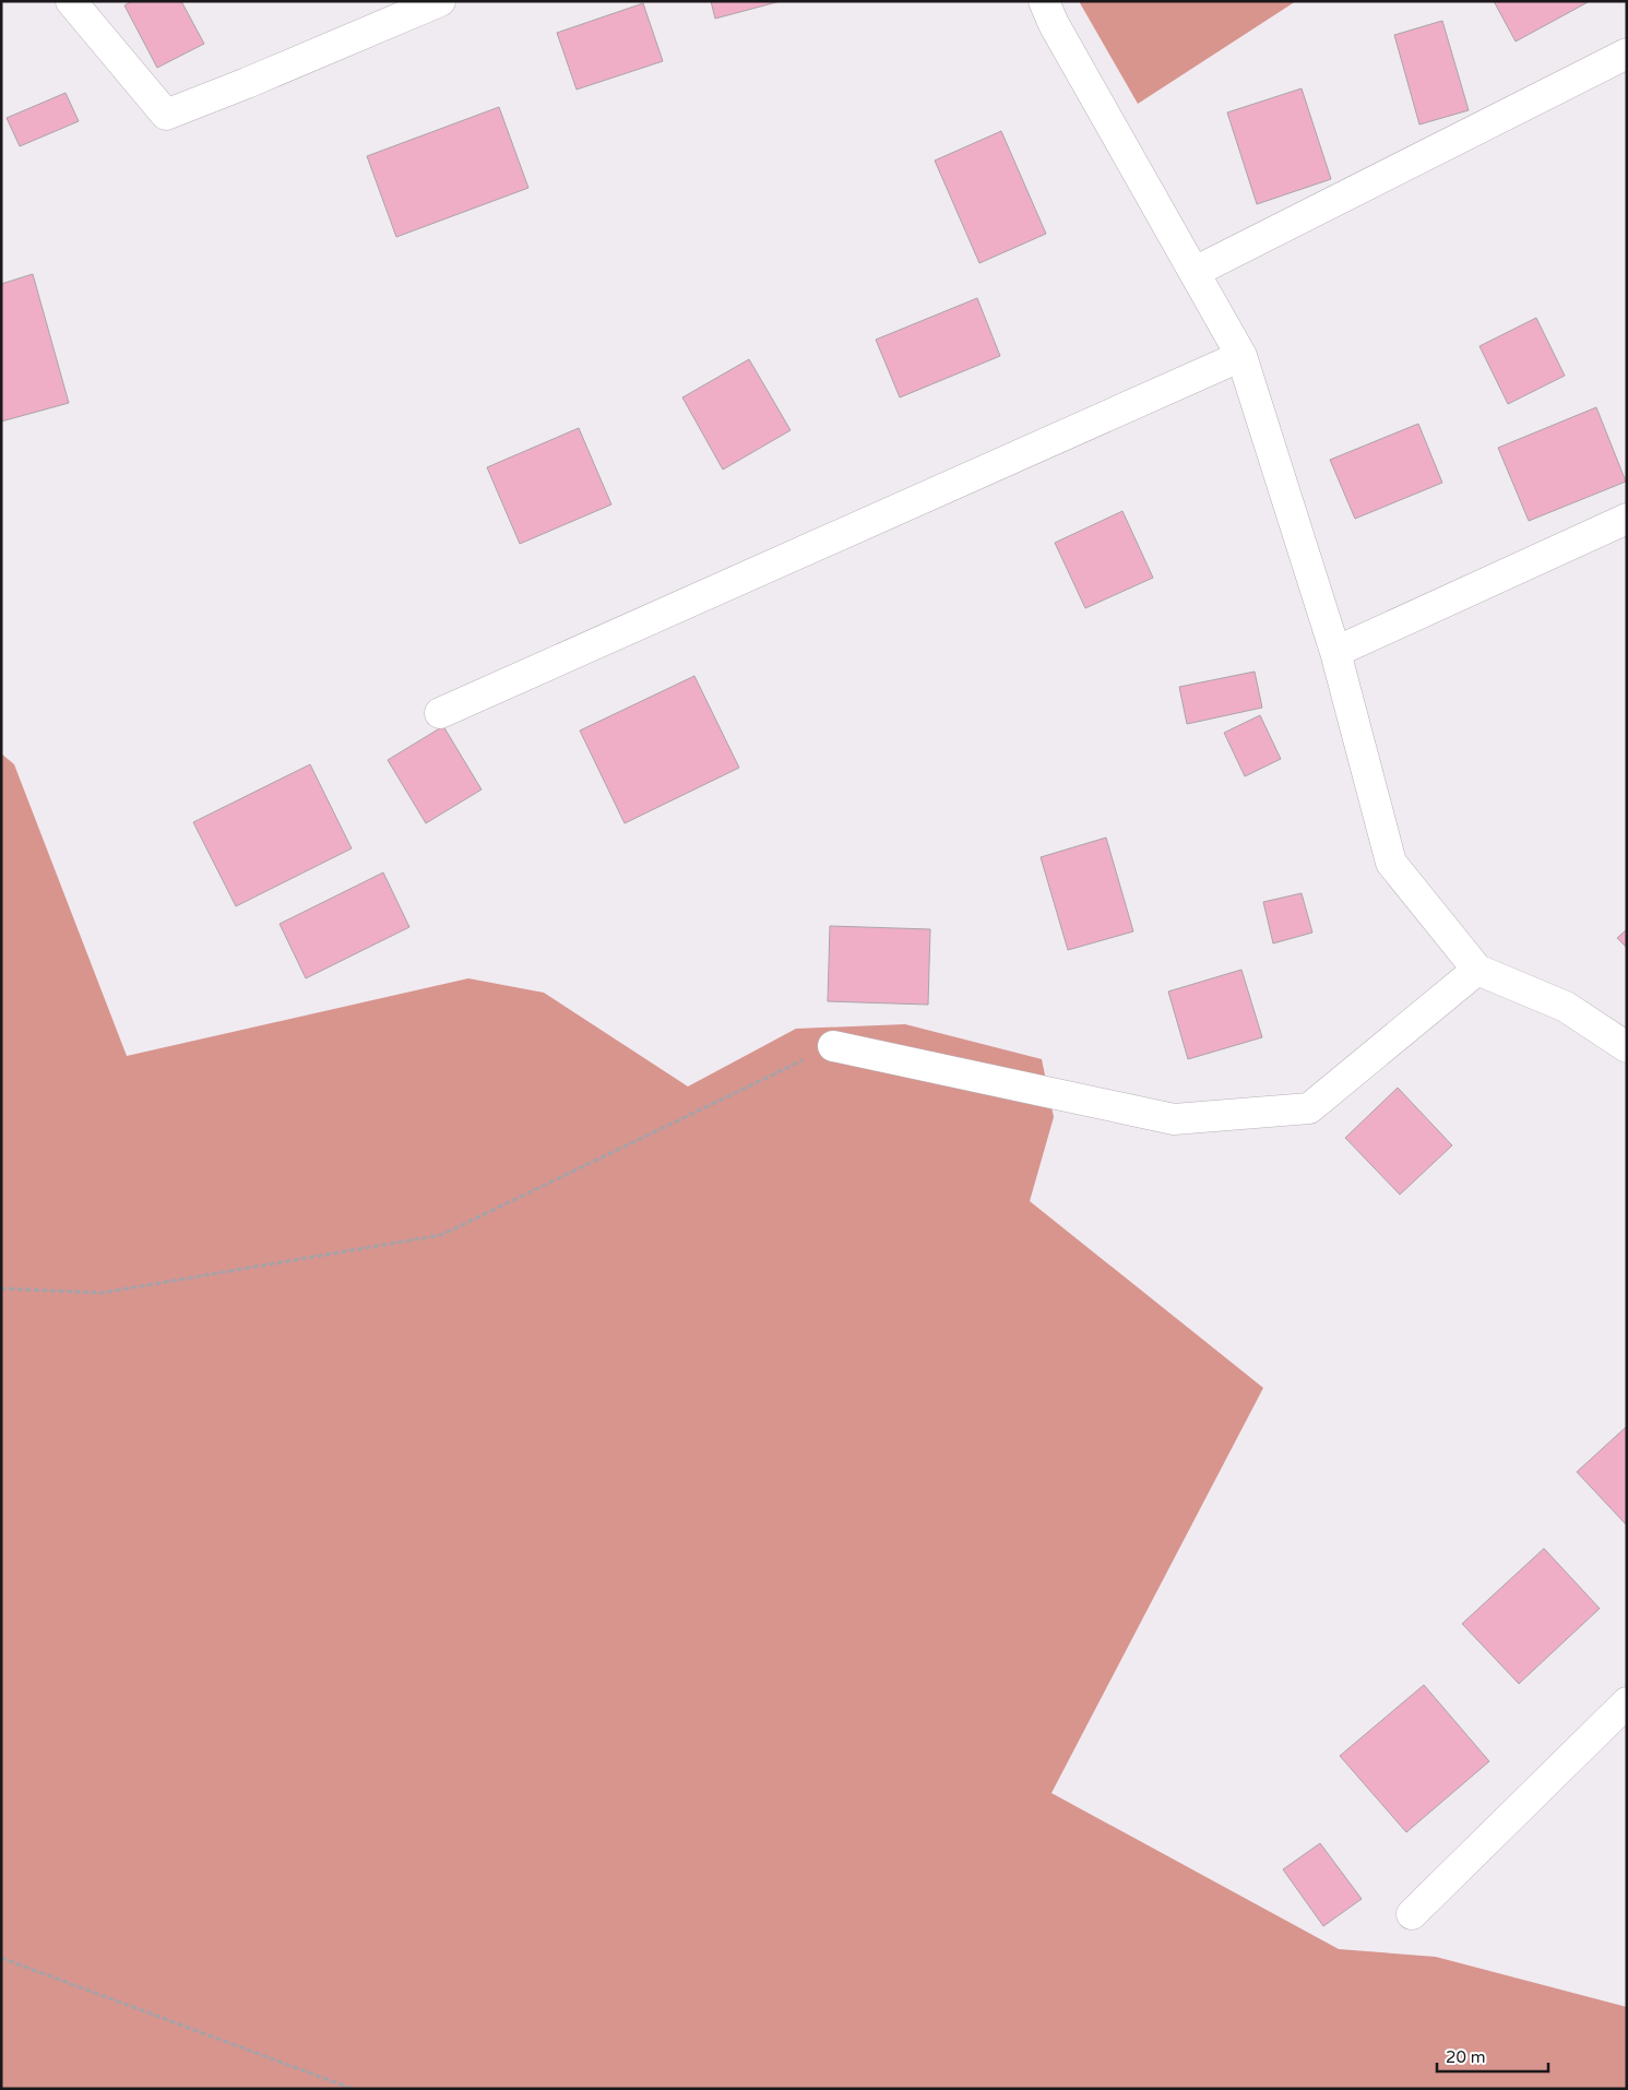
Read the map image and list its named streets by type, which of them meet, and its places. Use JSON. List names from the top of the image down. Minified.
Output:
{"scale_bar":"20 m"}
